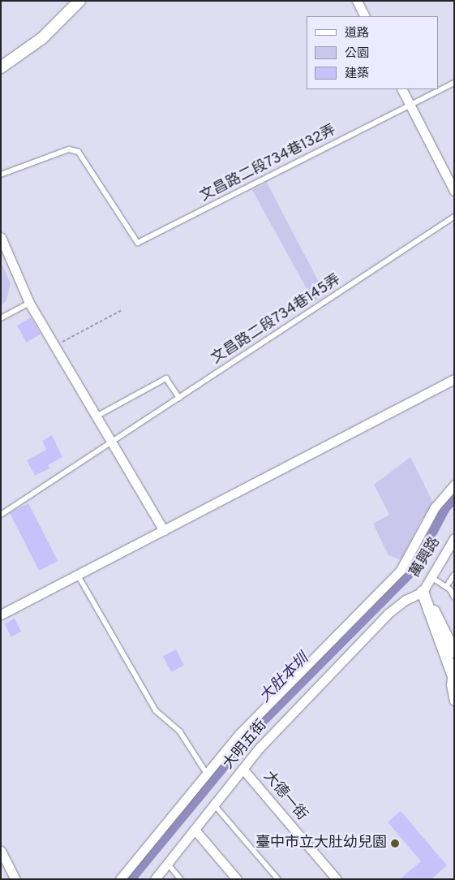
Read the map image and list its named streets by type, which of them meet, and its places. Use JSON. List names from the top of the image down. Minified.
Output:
{"streets":{"street":["萬興路","大明五街","大德一街"],"lane":["文昌路二段734巷132弄","文昌路二段734巷145弄"]},"crossings":[["萬興路","大明五街"],["大明五街","大德一街"]],"water":["大肚本圳"],"places":["臺中市立大肚幼兒園"],"legend":["道路","公園","建築"]}
